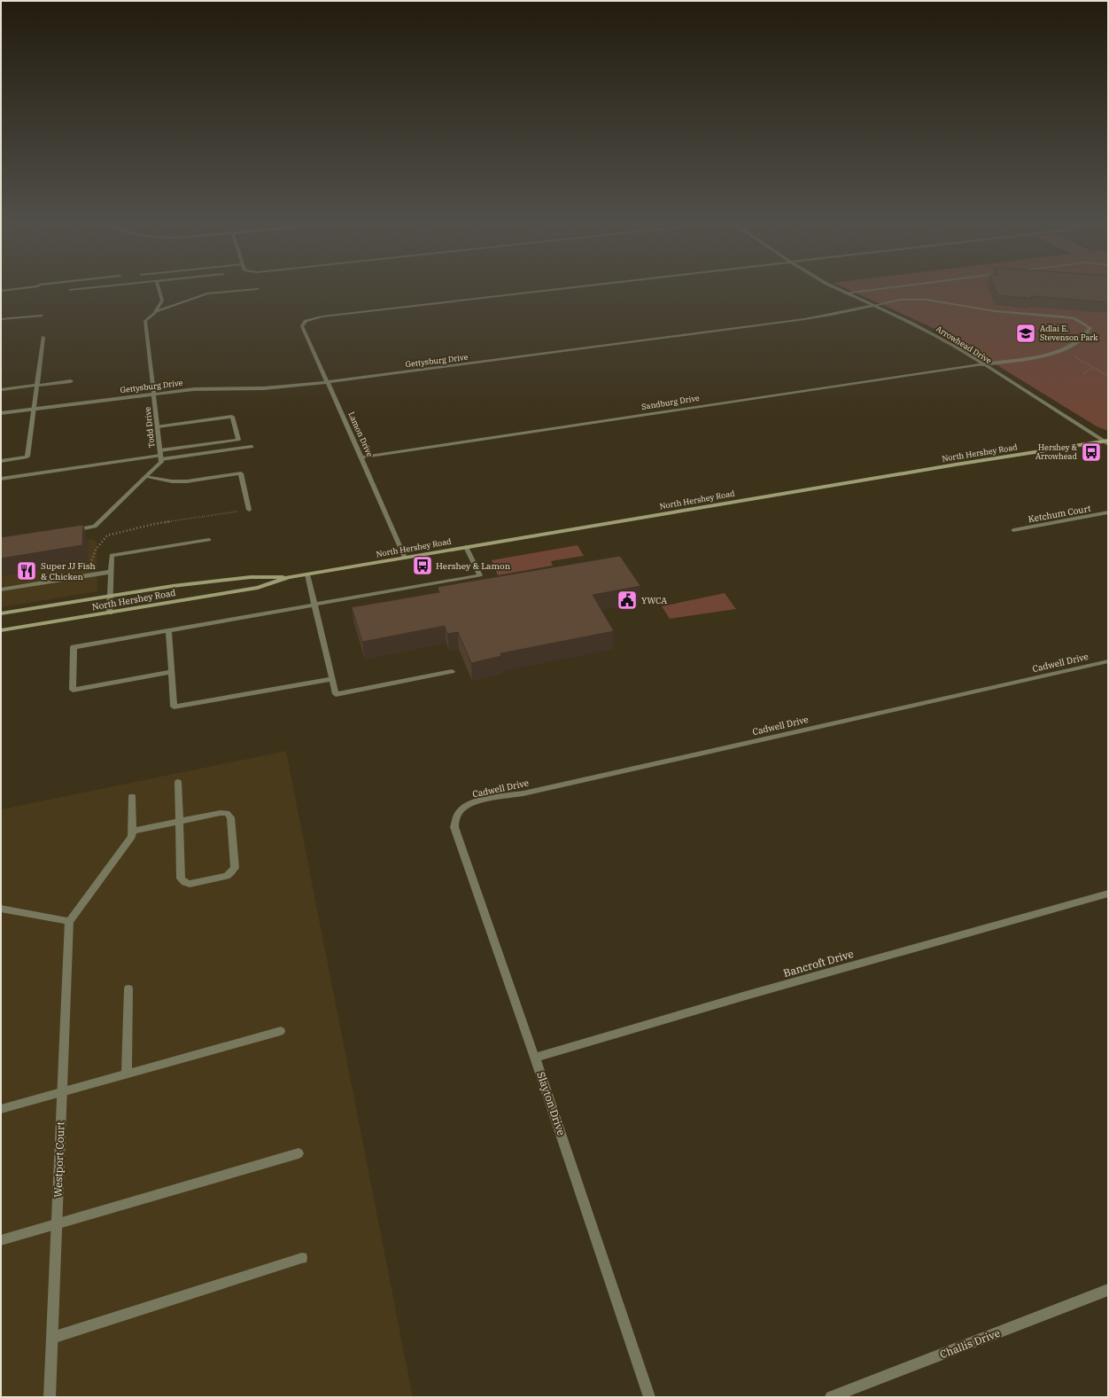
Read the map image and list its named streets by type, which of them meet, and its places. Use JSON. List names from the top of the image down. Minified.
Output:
{"streets":{"main road":["North Hershey Road"],"street":["Arrowhead Drive","Gettysburg Drive","Sandburg Drive","Todd Drive","Lamon Drive","Ketchum Court","Cadwell Drive","Bancroft Drive","Slayton Drive","Westport Court","Challis Drive"]},"crossings":[["Arrowhead Drive","Gettysburg Drive"],["Arrowhead Drive","Sandburg Drive"],["Arrowhead Drive","North Hershey Road"],["Gettysburg Drive","Sandburg Drive"],["Gettysburg Drive","Todd Drive"],["Gettysburg Drive","Lamon Drive"],["Sandburg Drive","Lamon Drive"],["Lamon Drive","North Hershey Road"],["Cadwell Drive","Slayton Drive"],["Bancroft Drive","Slayton Drive"]],"places":{"school or university":["Adlai E. Stevenson Park"],"bus stop":["Hershey & Arrowhead","Hershey & Lamon"],"restaurant":["Super JJ Fish & Chicken"],"public building":["YWCA"]}}
